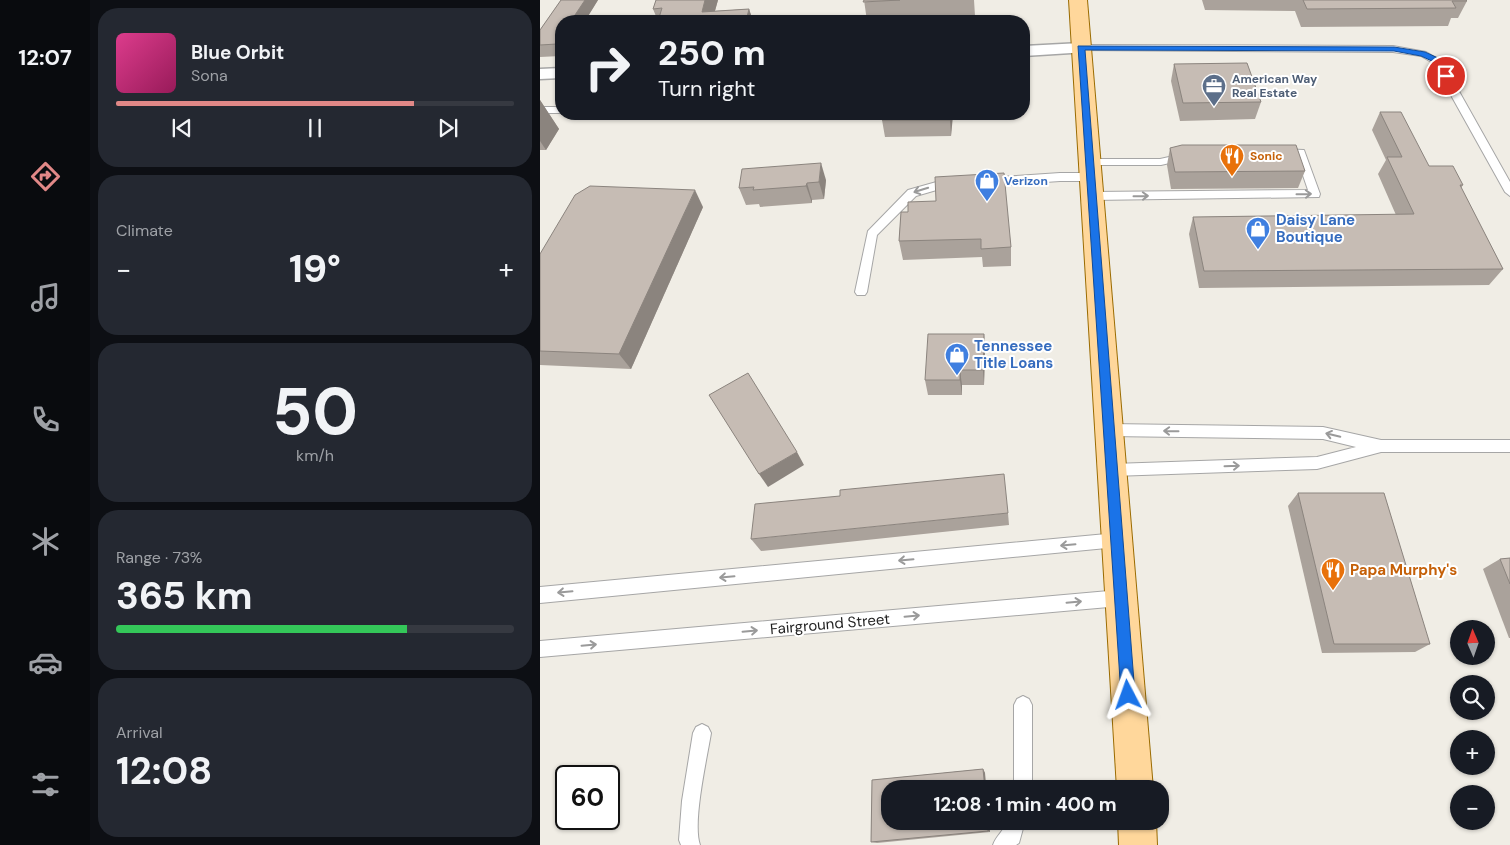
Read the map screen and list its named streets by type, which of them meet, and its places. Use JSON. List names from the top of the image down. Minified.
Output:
{"streets":{"lane":["Fairground Street"]},"places":{"office":["American Way Real Estate"],"restaurant":["Sonic","Papa Murphy's"],"shop":["Verizon","Daisy Lane Boutique","Tennessee Title Loans"]},"north":"top","page":{"tabs":"12:07","turn":["250 m","Turn right"],"song":["Blue Orbit","Sona"],"tile":["Climate",["50","km/h"],["Range · 73%","365 km"],["Arrival","12:08"]],"heat":["−","19°","+"],"map_buttons":["+","−"],"limit":"60","trip":"12:08 · 1 min · 400 m"}}
